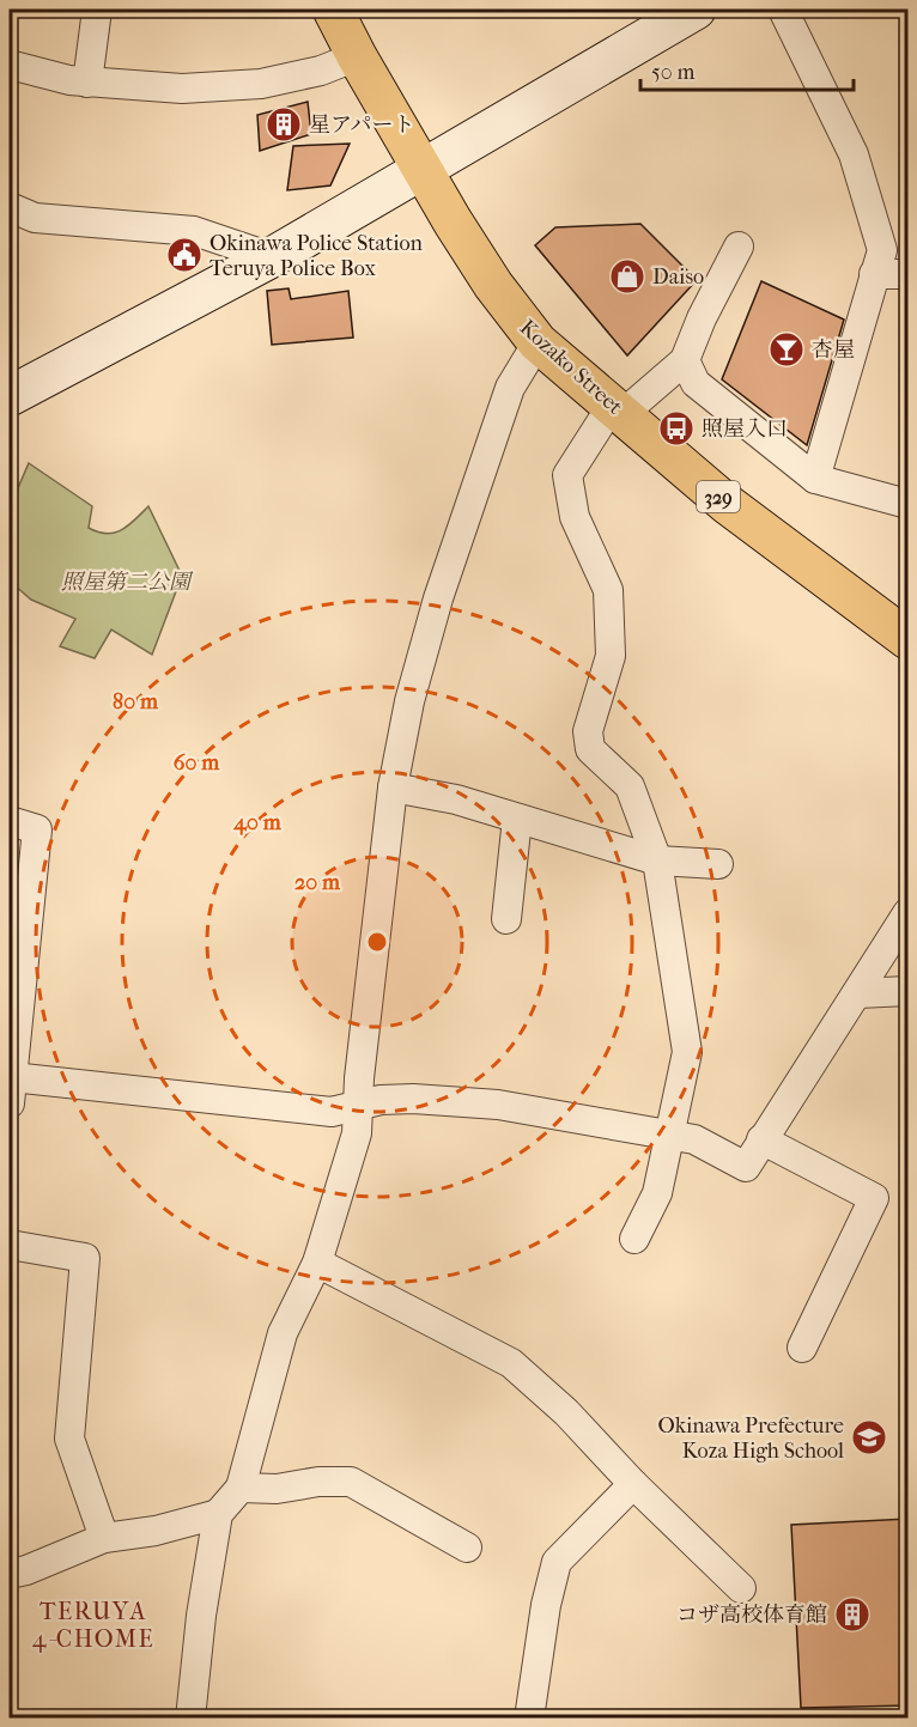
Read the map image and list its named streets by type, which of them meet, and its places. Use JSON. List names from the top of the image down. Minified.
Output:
{"streets":{"highway":["Kozako Street","329"]},"districts":["TERUYA 4-CHOME"],"parks":["照屋第二公園"],"places":{"building":["星アパート","コザ高校体育館"],"public building":["Okinawa Police Station Teruya Police Box"],"shop":["Daiso"],"bar":["杏屋"],"bus stop":["照屋入口"],"school or university":["Okinawa Prefecture Koza High School"]},"scale_bar":"50 m","rings":["80 m","60 m","40 m","20 m"]}
